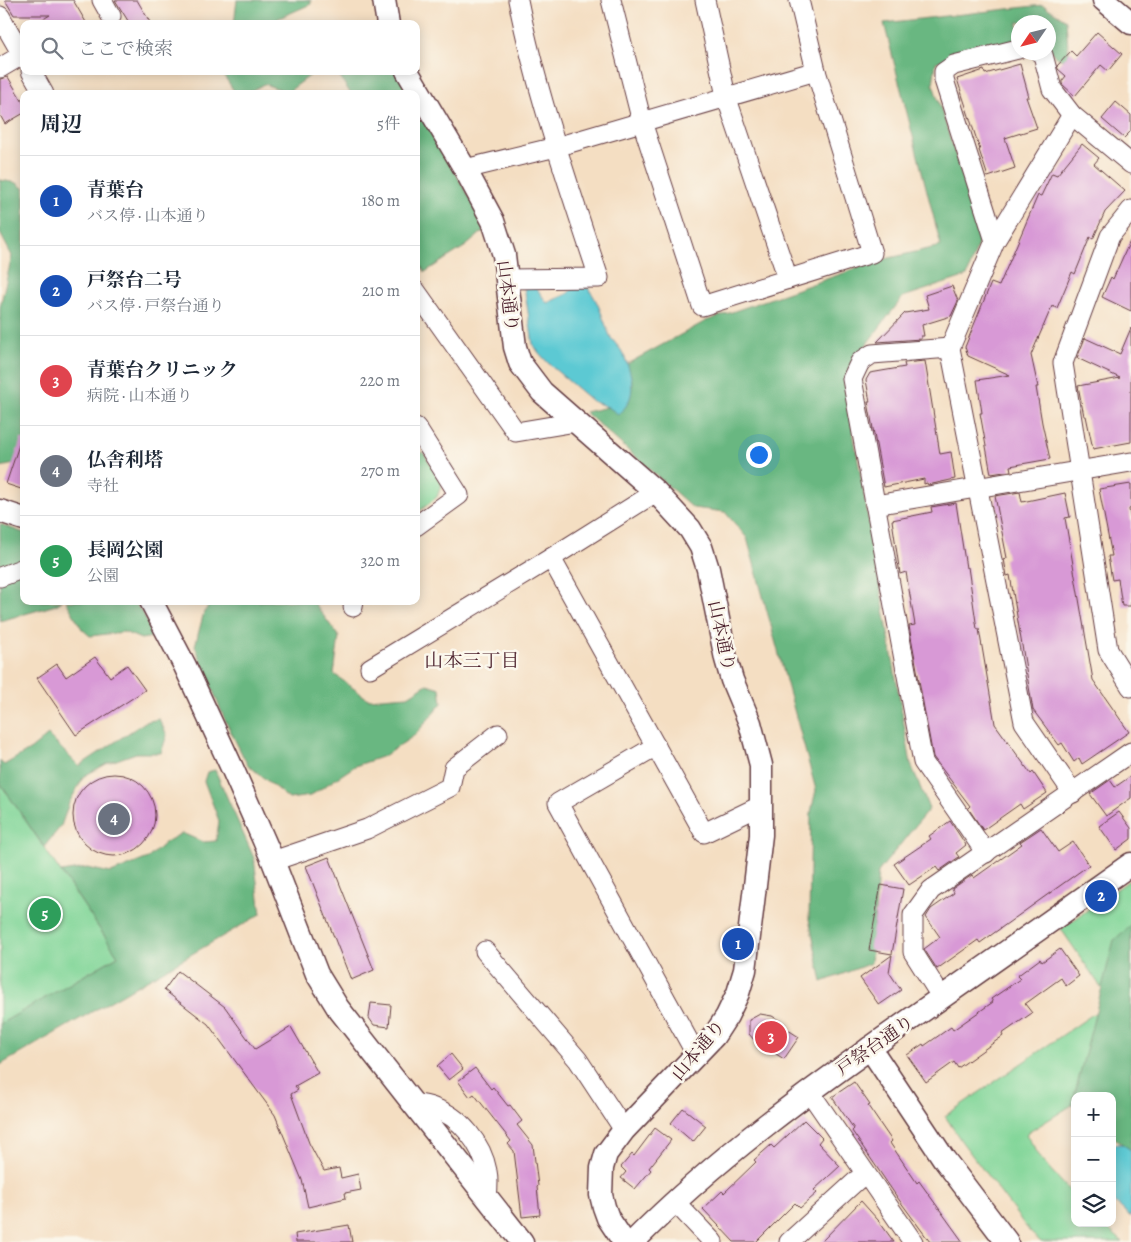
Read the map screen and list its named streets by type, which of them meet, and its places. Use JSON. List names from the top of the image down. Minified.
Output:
{"streets":{"street":["山本通り","戸祭台通り"]},"districts":["山本三丁目"],"north":"bottom left","page":{"search":"ここで検索","heading":["周辺","5件"],"list":[{"mark":"1","name":"青葉台","note":"バス停 · 山本通り","value":"180 m"},{"mark":"2","name":"戸祭台二号","note":"バス停 · 戸祭台通り","value":"210 m"},{"mark":"3","name":"青葉台クリニック","note":"病院 · 山本通り","value":"220 m"},{"mark":"4","name":"仏舎利塔","note":"寺社","value":"270 m"},{"mark":"5","name":"長岡公園","note":"公園","value":"320 m"}],"pins":["4","2","5","1","3"],"map_buttons":["+","−"]}}
